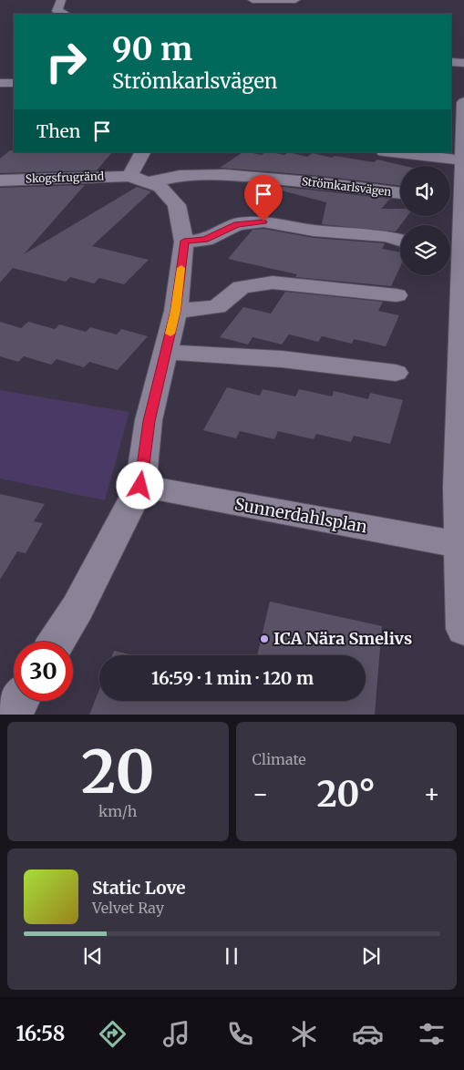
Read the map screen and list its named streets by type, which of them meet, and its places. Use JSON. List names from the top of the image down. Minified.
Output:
{"streets":{"street":["Skogsfrugränd","Strömkarlsvägen","Sunnerdahlsplan"]},"crossings":[["Skogsfrugränd","Strömkarlsvägen"]],"places":["ICA Nära Smelivs"],"page":{"turn":["90 m","Strömkarlsvägen"],"then":"Then","limit":"30","trip":"16:59 · 1 min · 120 m","tile":[["20","km/h"],"Climate"],"heat":["−","20°","+"],"song":["Static Love","Velvet Ray"],"tabs":"16:58"}}
